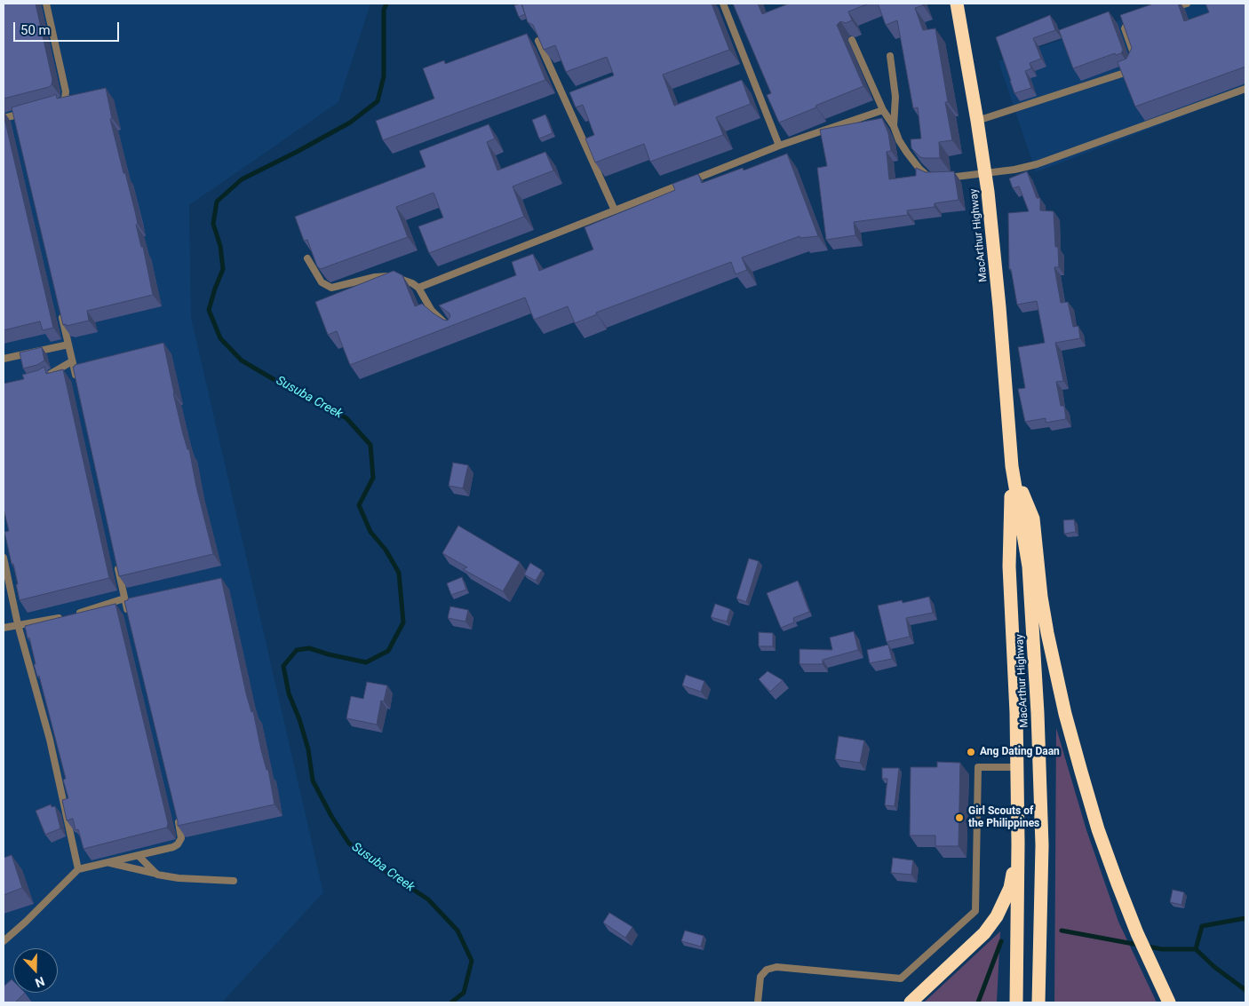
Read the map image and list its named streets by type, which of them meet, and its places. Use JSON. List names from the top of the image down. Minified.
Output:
{"streets":{"highway":["MacArthur Highway"]},"water":["Susuba Creek"],"places":["Ang Dating Daan","Girl Scouts of the Philippines"],"scale_bar":"50 m","north":"bottom"}
